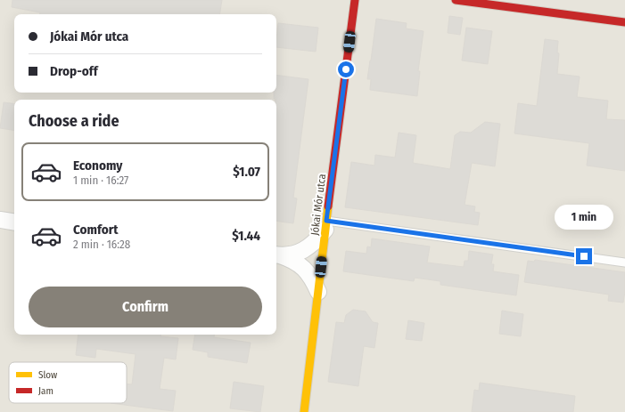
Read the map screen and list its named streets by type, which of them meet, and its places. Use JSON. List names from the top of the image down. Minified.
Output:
{"streets":{"street":["Jókai Mór utca"]},"legend":["Slow","Jam"],"page":{"banner":["Jókai Mór utca","Drop-off"],"heading":"Choose a ride","list":[{"name":"Economy","note":"1 min · 16:27","value":"$1.07"},{"name":"Comfort","note":"2 min · 16:28","value":"$1.44"}],"bubble":"1 min","buttons":"Confirm"}}
